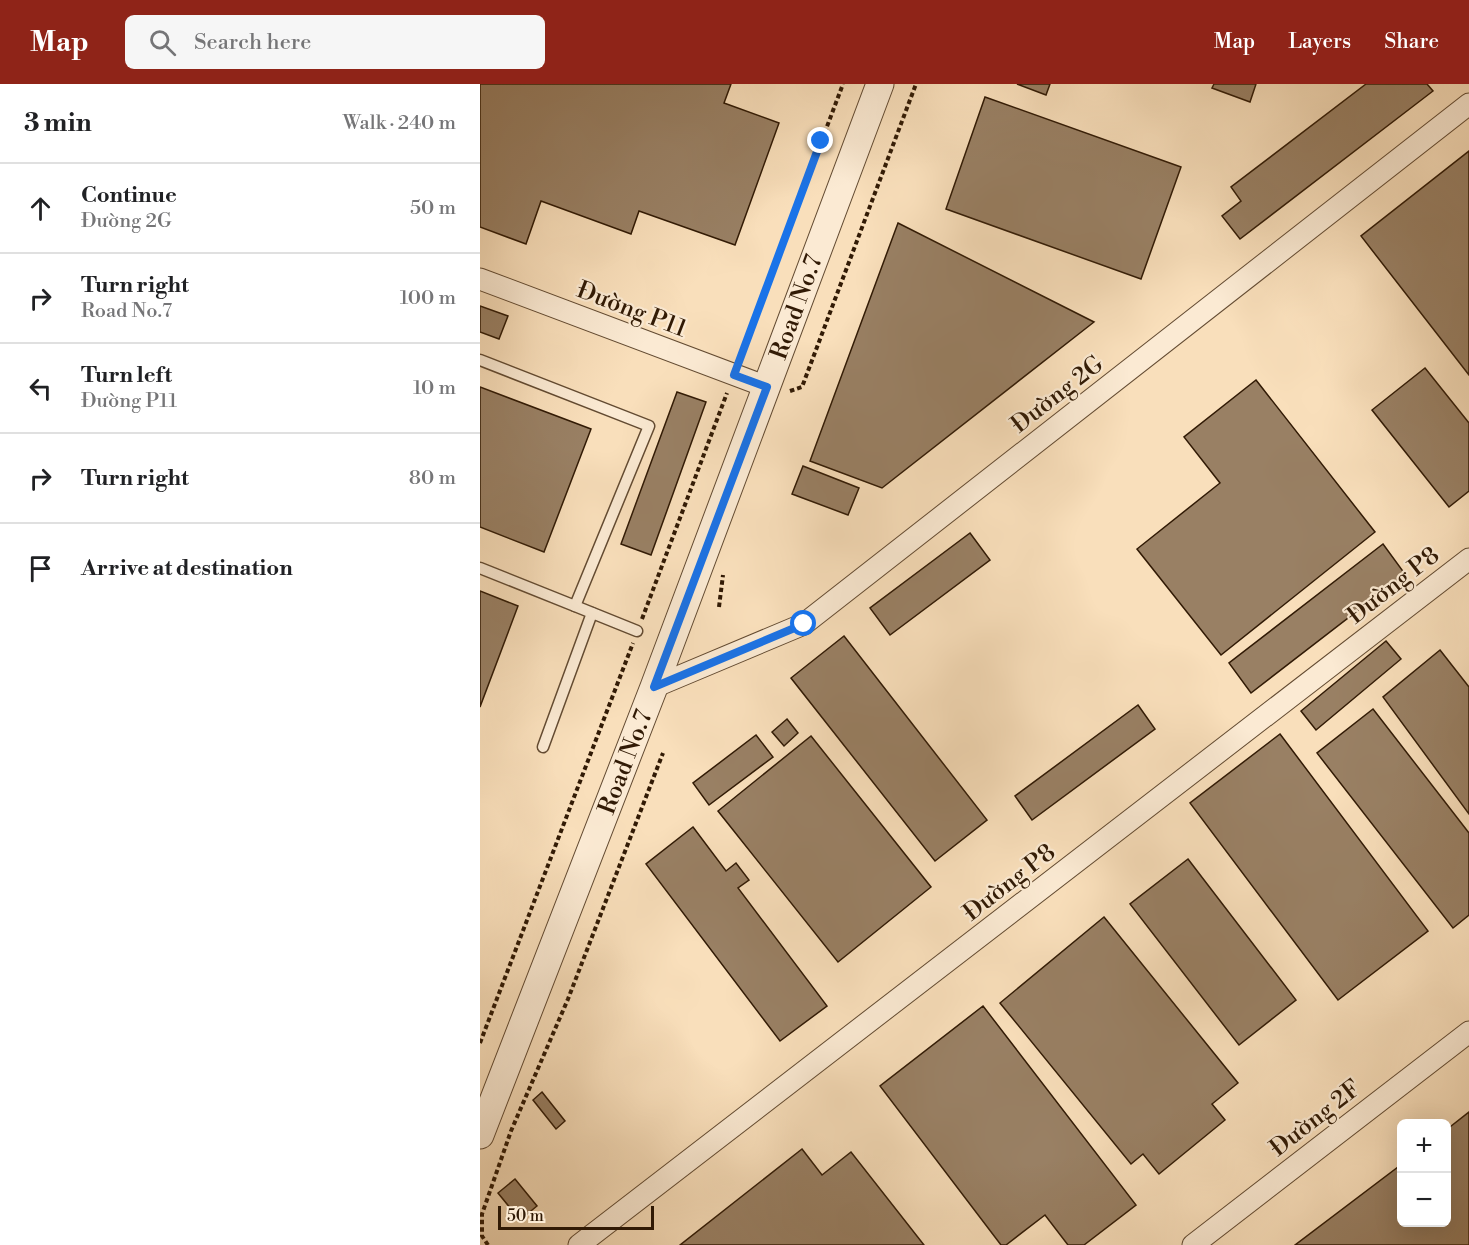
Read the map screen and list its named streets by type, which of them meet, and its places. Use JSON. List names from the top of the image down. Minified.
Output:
{"streets":{"street":["Road No.7","Đường P11","Đường 2G","Đường P8","Đường 2F"]},"crossings":[["Road No.7","Đường P11"],["Road No.7","Đường 2G"]],"scale_bar":"50 m","page":{"header":"Map","search":"Search here","nav":["Map","Layers","Share"],"heading":["3 min","Walk · 240 m"],"list":[["Continue","Đường 2G","50 m"],["Turn right","Road No.7","100 m"],["Turn left","Đường P11","10 m"],["Turn right","80 m"],"Arrive at destination"],"map_buttons":["+","−"],"scale":"50 m"}}
